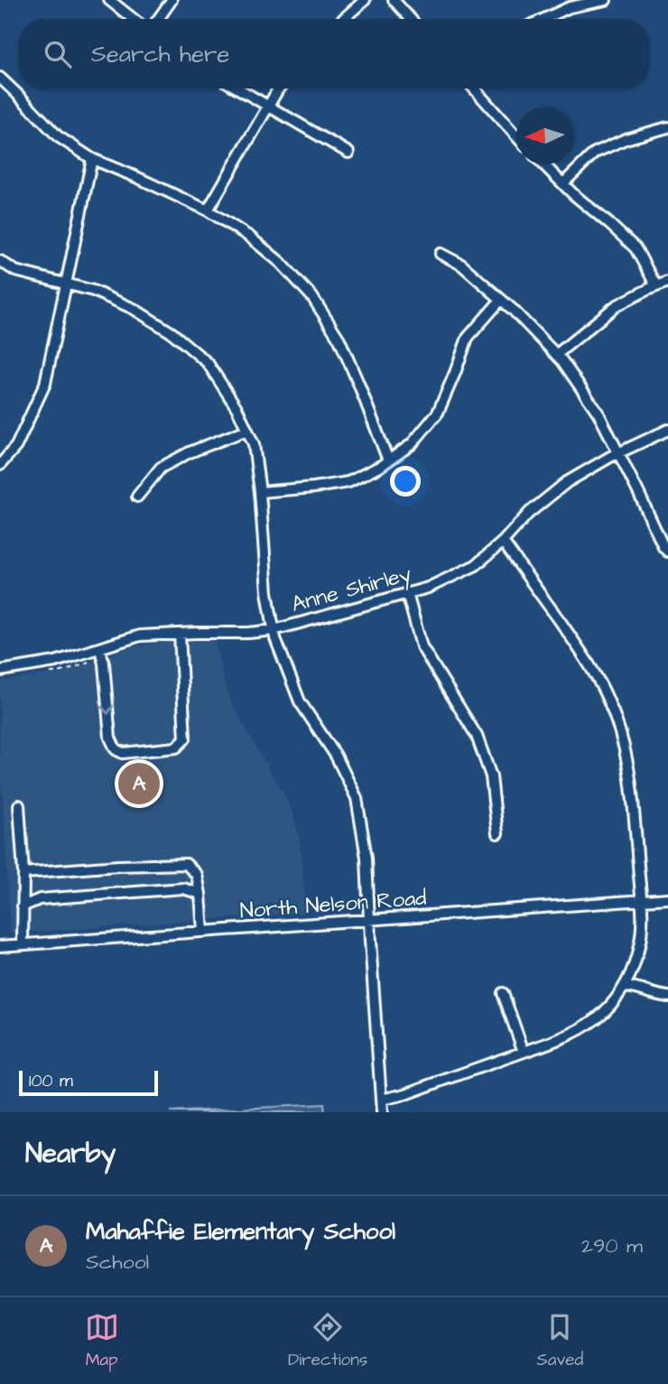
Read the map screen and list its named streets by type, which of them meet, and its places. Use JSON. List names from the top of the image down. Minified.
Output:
{"streets":{"street":["Anne Shirley","North Nelson Road"]},"scale_bar":"100 m","north":"left","page":{"search":"Search here","pins":"A","scale":"100 m","heading":"Nearby","list":[{"mark":"A","name":"Mahaffie Elementary School","note":"School","value":"290 m"}],"nav":["Map","Directions","Saved"]}}
